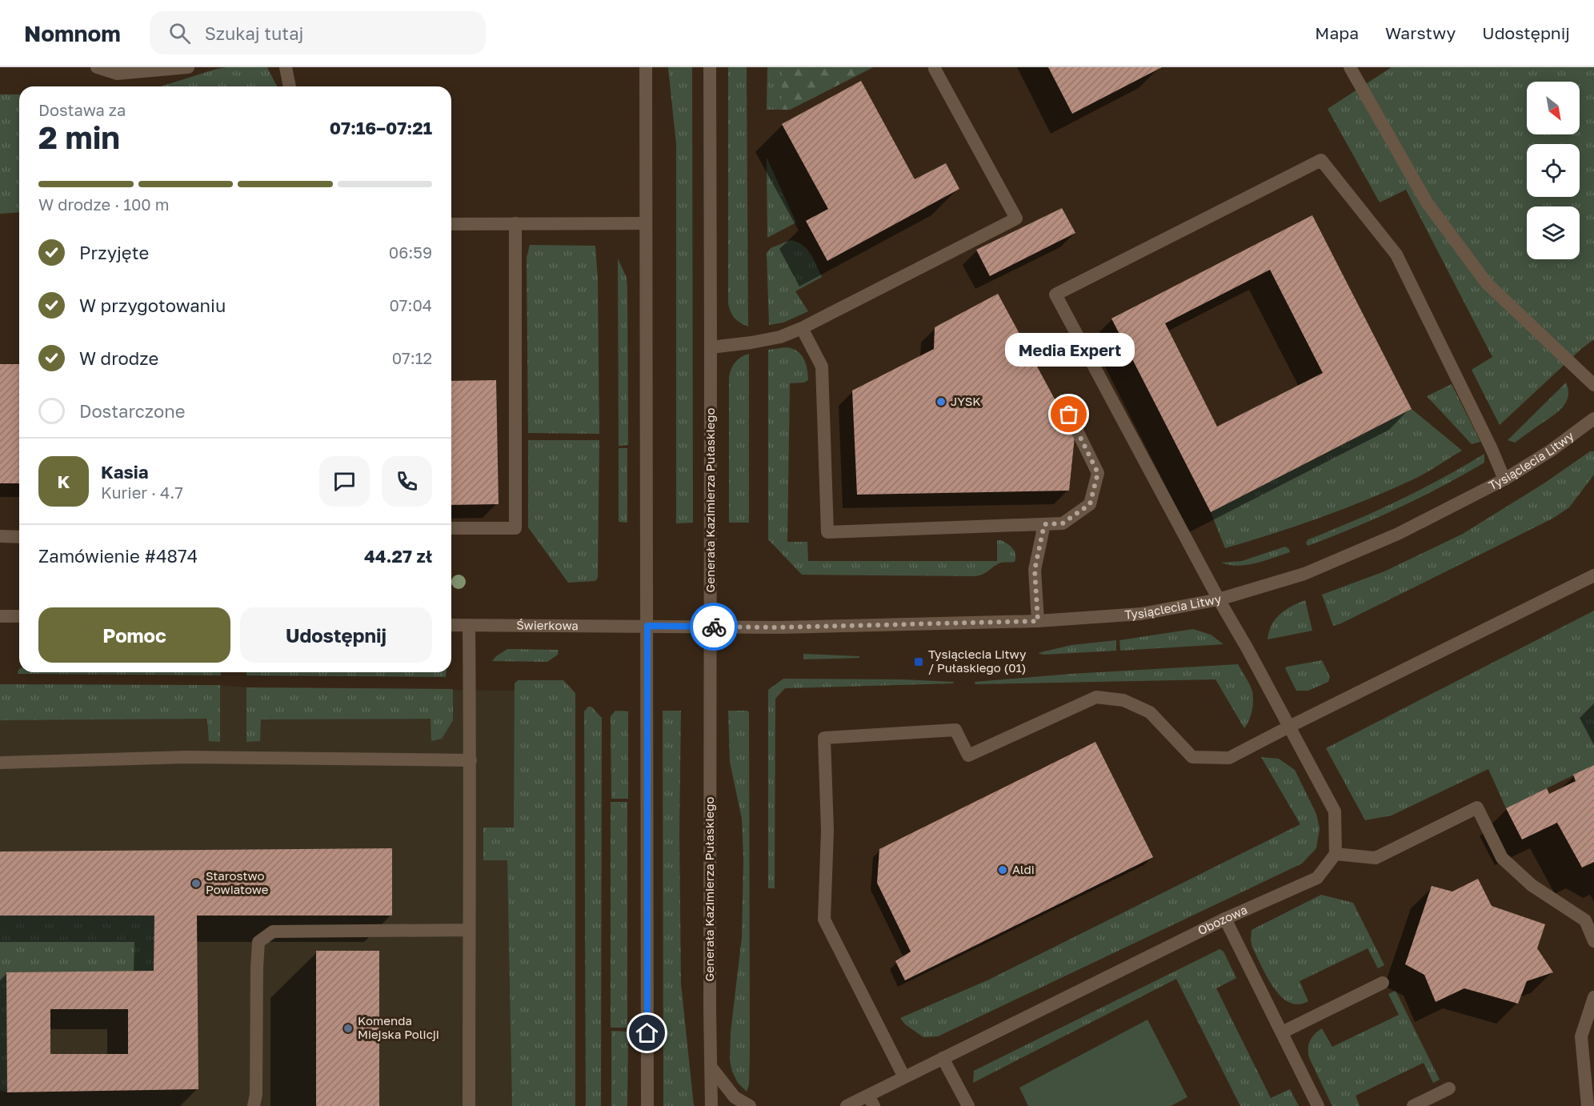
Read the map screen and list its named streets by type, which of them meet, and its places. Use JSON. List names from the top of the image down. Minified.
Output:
{"streets":{"street":["Tysiąclecia Litwy","Generała Kazimierza Pułaskiego","Świerkowa","Obozowa"]},"crossings":[["Tysiąclecia Litwy","Generała Kazimierza Pułaskiego"],["Tysiąclecia Litwy","Świerkowa"],["Generała Kazimierza Pułaskiego","Świerkowa"]],"places":{"other":["JYSK","Media Expert","Aldi","Starostwo Powiatowe","Komenda Miejska Policji"],"transit":["Tysiąclecia Litwy / Pułaskiego (01)"]},"north":"bottom right","page":{"header":"Nomnom","search":"Szukaj tutaj","nav":["Mapa","Warstwy","Udostępnij"],"heading":["2 min","Dostawa za","07:16–07:21"],"panel":["Kasia","Kurier · 4.7","Zamówienie #4874","44.27 zł"],"bar":"W drodze · 100 m","list":[["Przyjęte","06:59"],["W przygotowaniu","07:04"],["W drodze","07:12"],"Dostarczone"],"bubble":"Media Expert","round":"K","buttons":["Pomoc","Udostępnij"]}}
